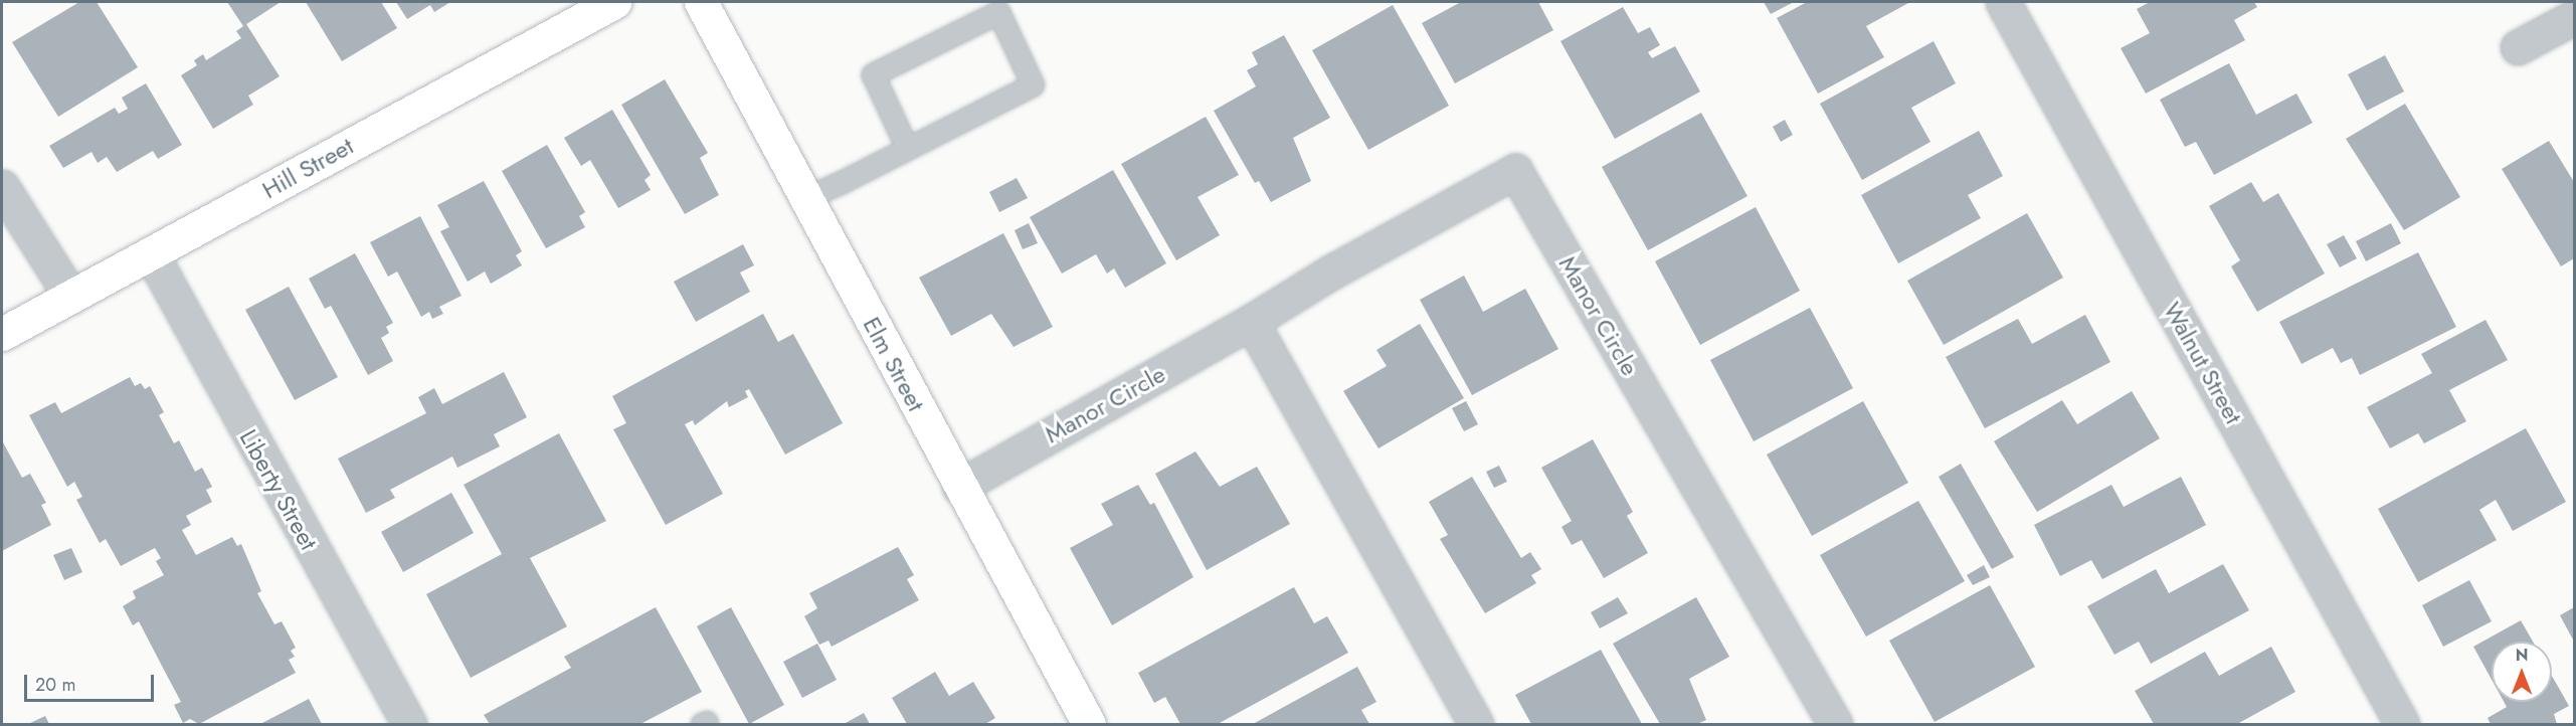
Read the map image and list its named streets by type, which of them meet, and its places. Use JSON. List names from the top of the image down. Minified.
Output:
{"streets":{"street":["Hill Street","Manor Circle","Walnut Street","Elm Street","Liberty Street"]},"crossings":[["Hill Street","Liberty Street"],["Manor Circle","Elm Street"]],"scale_bar":"20 m","north":"top"}
